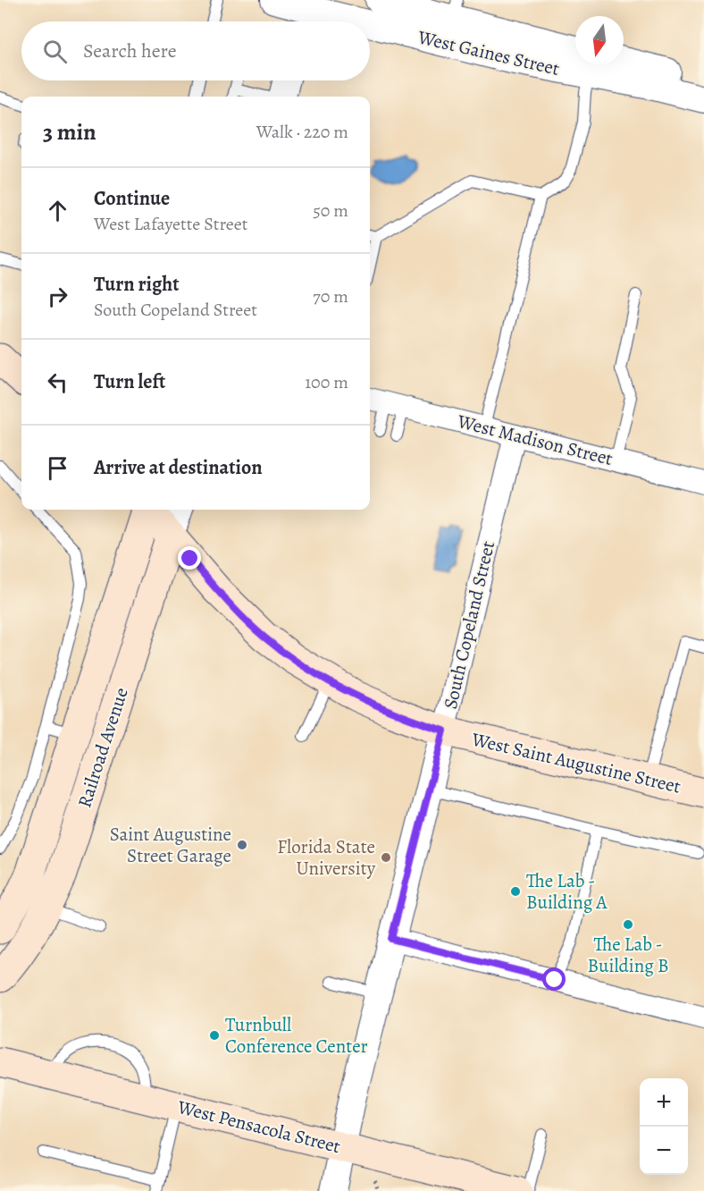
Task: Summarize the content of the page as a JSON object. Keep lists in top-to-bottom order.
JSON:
{
  "streets": {
    "main road": ["Railroad Avenue", "West Saint Augustine Street", "West Pensacola Street"],
    "street": ["West Gaines Street", "West Madison Street", "South Copeland Street"]
  },
  "crossings": [
    ["West Madison Street", "South Copeland Street"],
    ["South Copeland Street", "West Saint Augustine Street"],
    ["South Copeland Street", "West Pensacola Street"],
    ["Railroad Avenue", "West Saint Augustine Street"]
  ],
  "places": [
    "Saint Augustine Street Garage",
    "Florida State University",
    "The Lab - Building A",
    "The Lab - Building B",
    "Turnbull Conference Center"
  ],
  "north": "bottom",
  "page": {
    "search": "Search here",
    "heading": ["3 min", "Walk · 220 m"],
    "list": [
      ["Continue", "West Lafayette Street", "50 m"],
      ["Turn right", "South Copeland Street", "70 m"],
      ["Turn left", "100 m"],
      "Arrive at destination"
    ],
    "map_buttons": ["+", "−"]
  }
}
